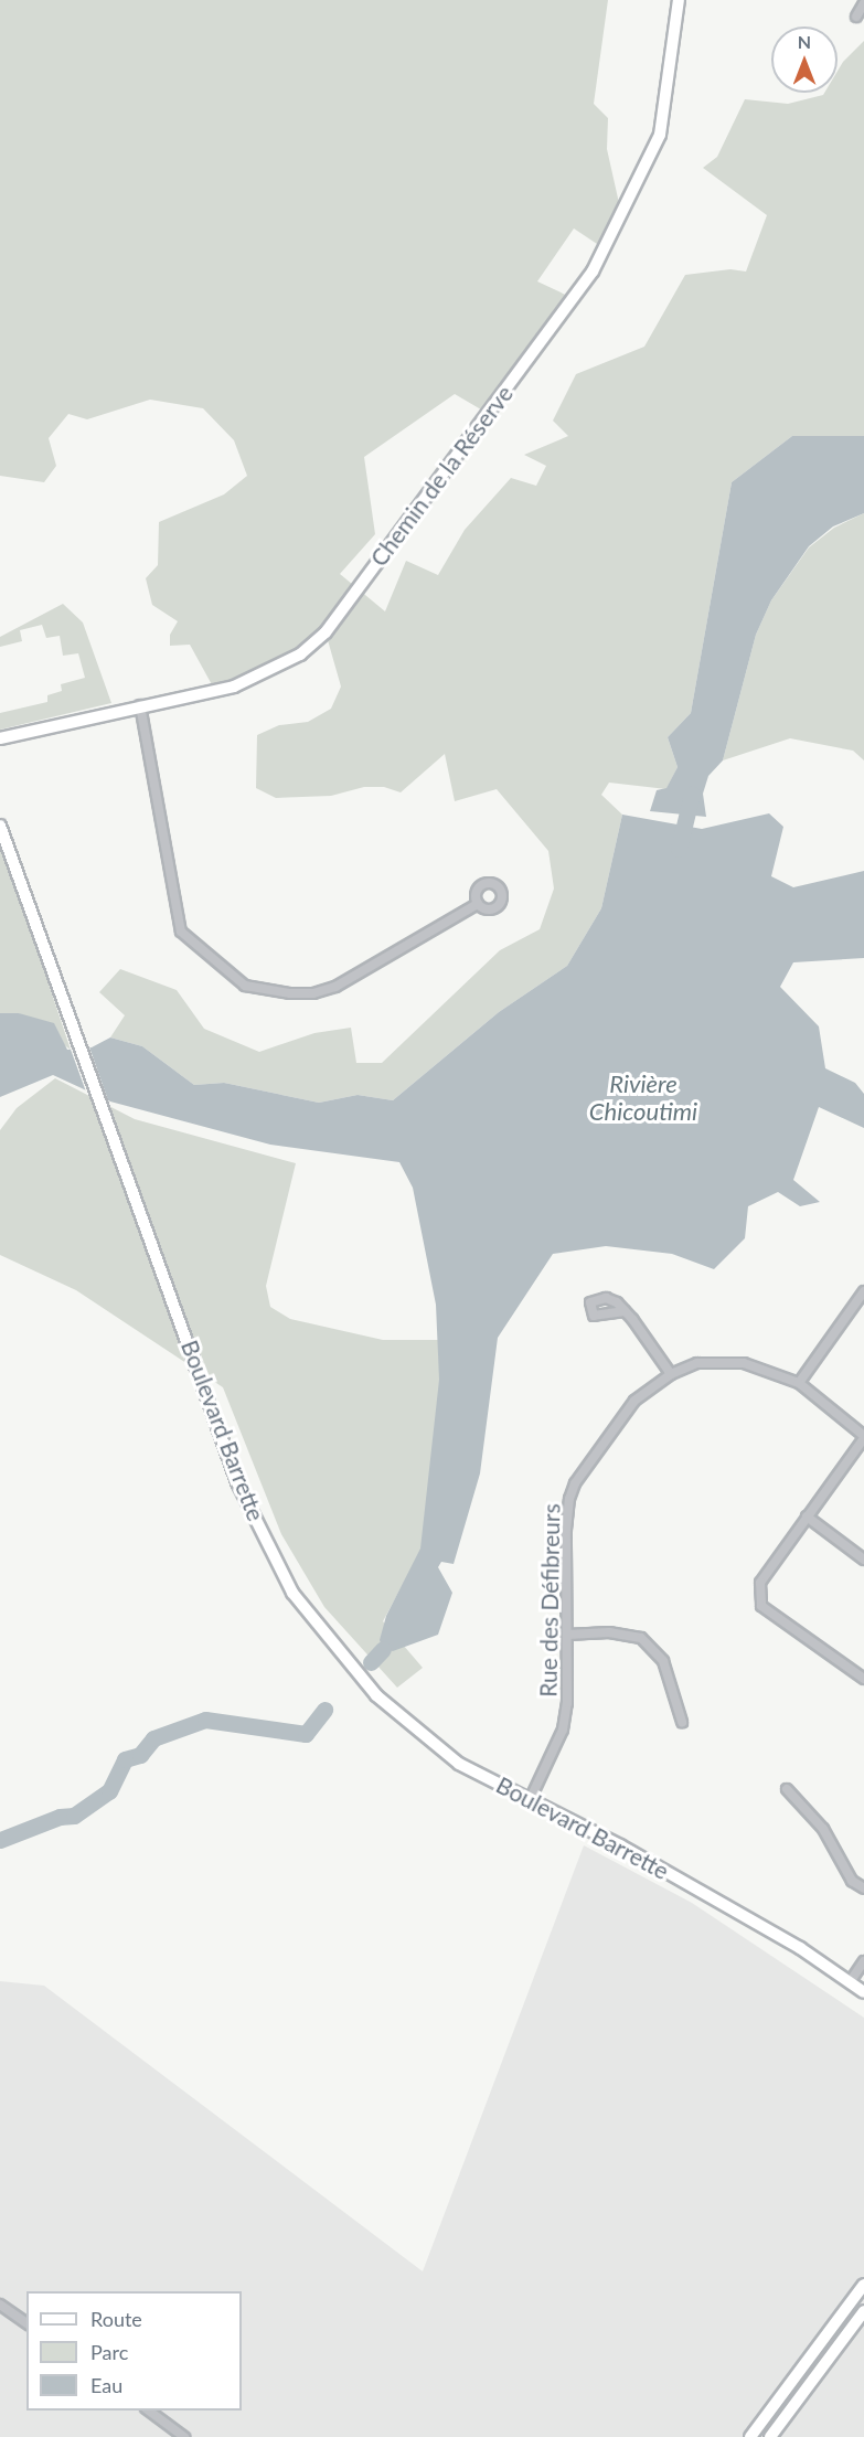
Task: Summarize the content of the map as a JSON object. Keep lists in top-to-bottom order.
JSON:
{
  "streets": {
    "street": ["Chemin de la Réserve", "Boulevard Barrette", "Rue des Défibreurs"]
  },
  "crossings": [
    ["Boulevard Barrette", "Rue des Défibreurs"]
  ],
  "water": ["Rivière Chicoutimi"],
  "legend": ["Route", "Parc", "Eau"],
  "north": "top"
}
